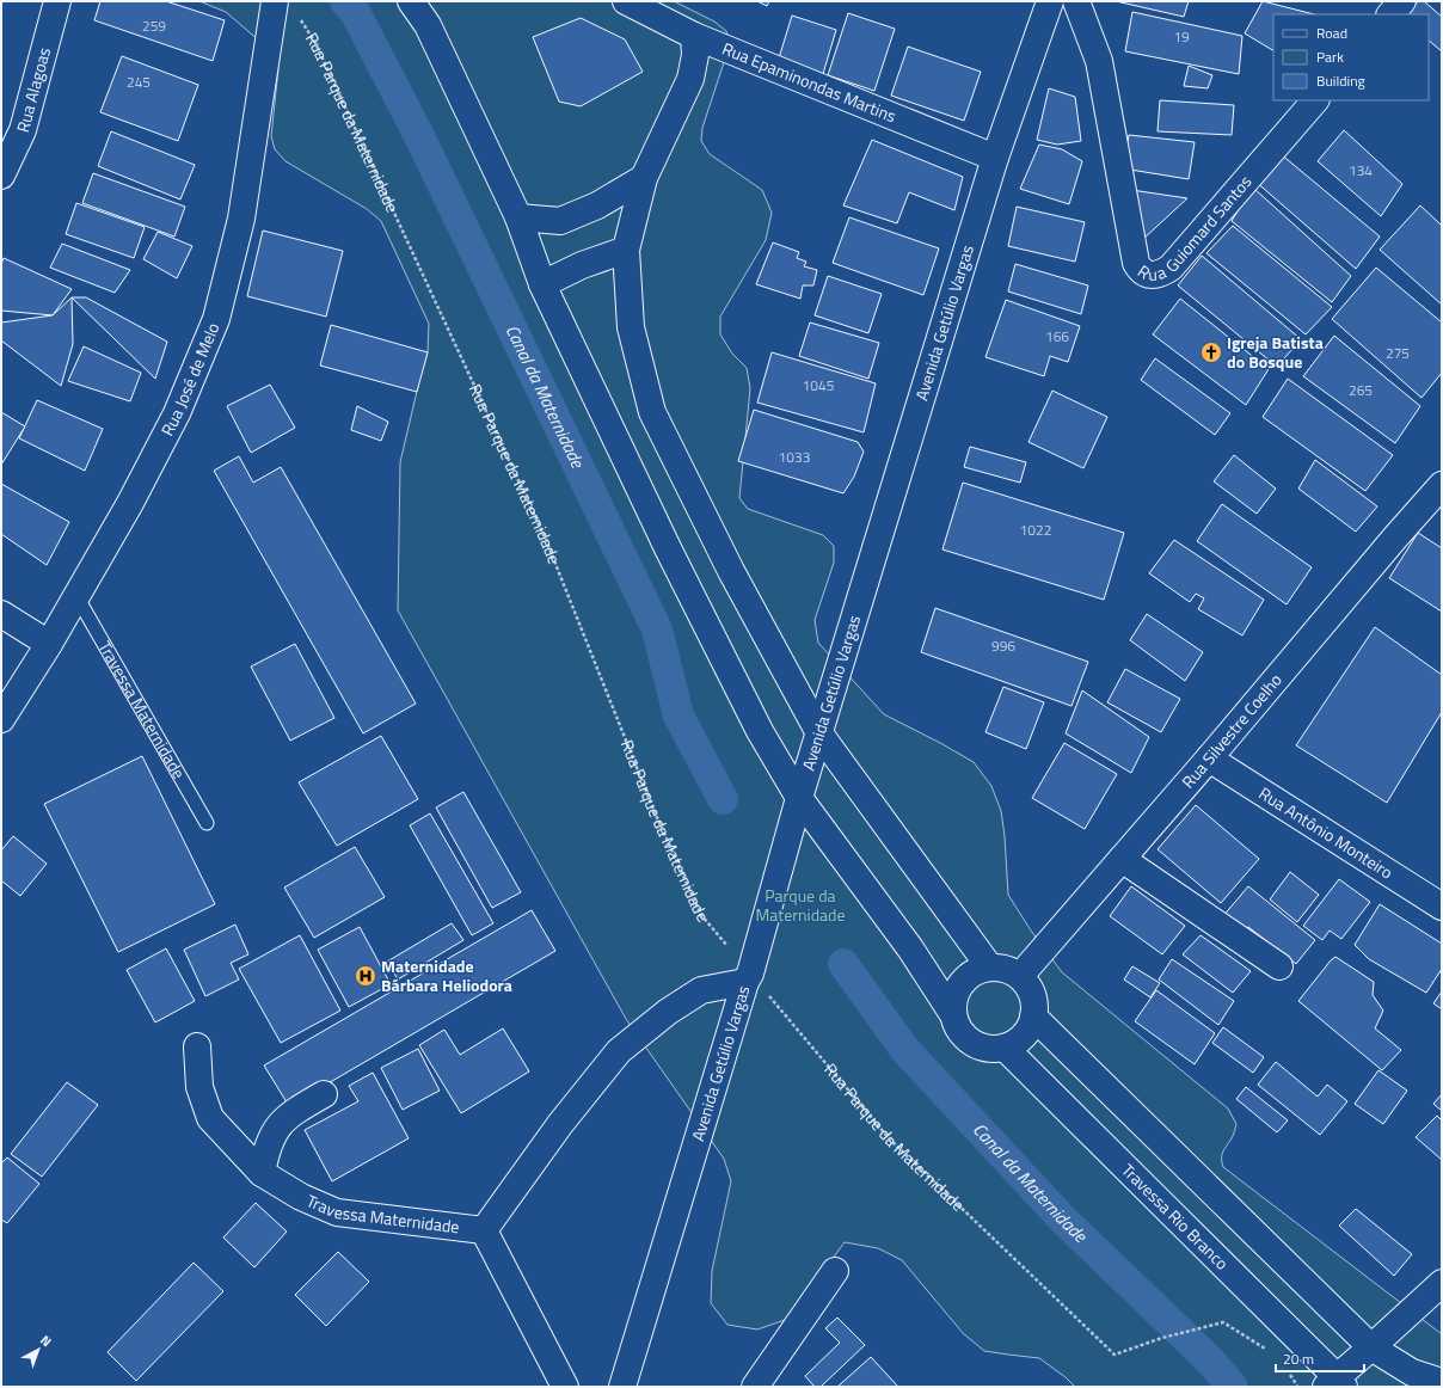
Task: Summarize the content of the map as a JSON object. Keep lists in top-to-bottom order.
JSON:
{
  "streets": {
    "street": [
      "Rua Epaminondas Martins",
      "Rua Alagoas",
      "Rua Guiomard Santos",
      "Avenida Getúlio Vargas",
      "Rua José de Melo",
      "Travessa Maternidade",
      "Rua Silvestre Coelho",
      "Rua Antônio Monteiro",
      "Travessa Rio Branco"
    ],
    "path": ["Rua Parque da Maternidade"]
  },
  "crossings": [
    ["Rua Epaminondas Martins", "Avenida Getúlio Vargas"],
    ["Rua Parque da Maternidade", "Avenida Getúlio Vargas"],
    ["Rua José de Melo", "Travessa Maternidade"],
    ["Rua Silvestre Coelho", "Rua Antônio Monteiro"],
    ["Rua Silvestre Coelho", "Travessa Rio Branco"]
  ],
  "water": ["Canal da Maternidade"],
  "parks": ["Parque da Maternidade"],
  "places": {
    "church": ["Igreja Batista do Bosque"],
    "hospital": ["Maternidade Bárbara Heliodora"]
  },
  "house_numbers": [
    "259",
    "19",
    "245",
    "134",
    "166",
    "275",
    "1045",
    "265",
    "1033",
    "1022",
    "996"
  ],
  "legend": ["Road", "Park", "Building"],
  "scale_bar": "20 m",
  "north": "top right"
}
